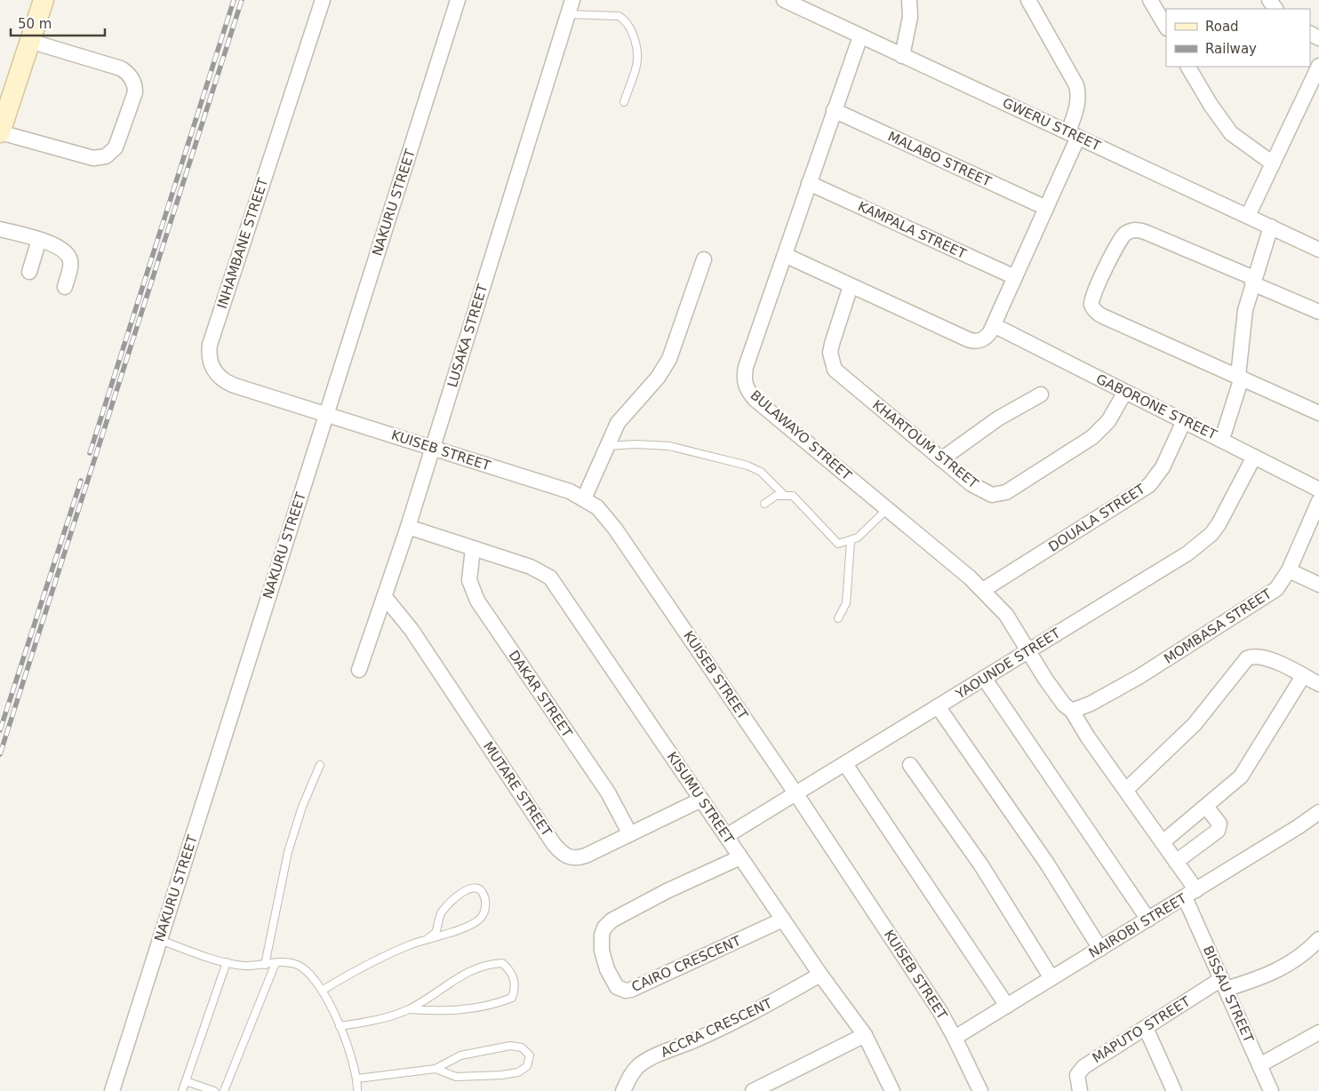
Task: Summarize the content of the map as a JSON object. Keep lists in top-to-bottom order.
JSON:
{
  "streets": {
    "street": [
      "GWERU STREET",
      "MALABO STREET",
      "NAKURU STREET",
      "KAMPALA STREET",
      "INHAMBANE STREET",
      "LUSAKA STREET",
      "GABORONE STREET",
      "BULAWAYO STREET",
      "KHARTOUM STREET",
      "KUISEB STREET",
      "DOUALA STREET",
      "MOMBASA STREET",
      "YAOUNDE STREET",
      "DAKAR STREET",
      "MUTARE STREET",
      "KISUMU STREET",
      "NAIROBI STREET",
      "CAIRO CRESCENT",
      "BISSAU STREET",
      "ACCRA CRESCENT",
      "MAPUTO STREET"
    ]
  },
  "crossings": [
    ["GWERU STREET", "BULAWAYO STREET"],
    ["MALABO STREET", "BULAWAYO STREET"],
    ["NAKURU STREET", "INHAMBANE STREET"],
    ["NAKURU STREET", "KUISEB STREET"],
    ["KAMPALA STREET", "BULAWAYO STREET"],
    ["INHAMBANE STREET", "KUISEB STREET"],
    ["LUSAKA STREET", "KUISEB STREET"],
    ["LUSAKA STREET", "MUTARE STREET"],
    ["LUSAKA STREET", "KISUMU STREET"],
    ["GABORONE STREET", "KHARTOUM STREET"],
    ["GABORONE STREET", "DOUALA STREET"],
    ["GABORONE STREET", "YAOUNDE STREET"],
    ["BULAWAYO STREET", "DOUALA STREET"],
    ["BULAWAYO STREET", "MOMBASA STREET"],
    ["BULAWAYO STREET", "YAOUNDE STREET"],
    ["BULAWAYO STREET", "BISSAU STREET"],
    ["KUISEB STREET", "YAOUNDE STREET"],
    ["KUISEB STREET", "NAIROBI STREET"],
    ["YAOUNDE STREET", "KISUMU STREET"],
    ["DAKAR STREET", "MUTARE STREET"],
    ["DAKAR STREET", "KISUMU STREET"],
    ["MUTARE STREET", "KISUMU STREET"],
    ["KISUMU STREET", "CAIRO CRESCENT"],
    ["KISUMU STREET", "ACCRA CRESCENT"],
    ["NAIROBI STREET", "BISSAU STREET"],
    ["BISSAU STREET", "MAPUTO STREET"]
  ],
  "legend": ["Road", "Railway"],
  "scale_bar": "50 m"
}
